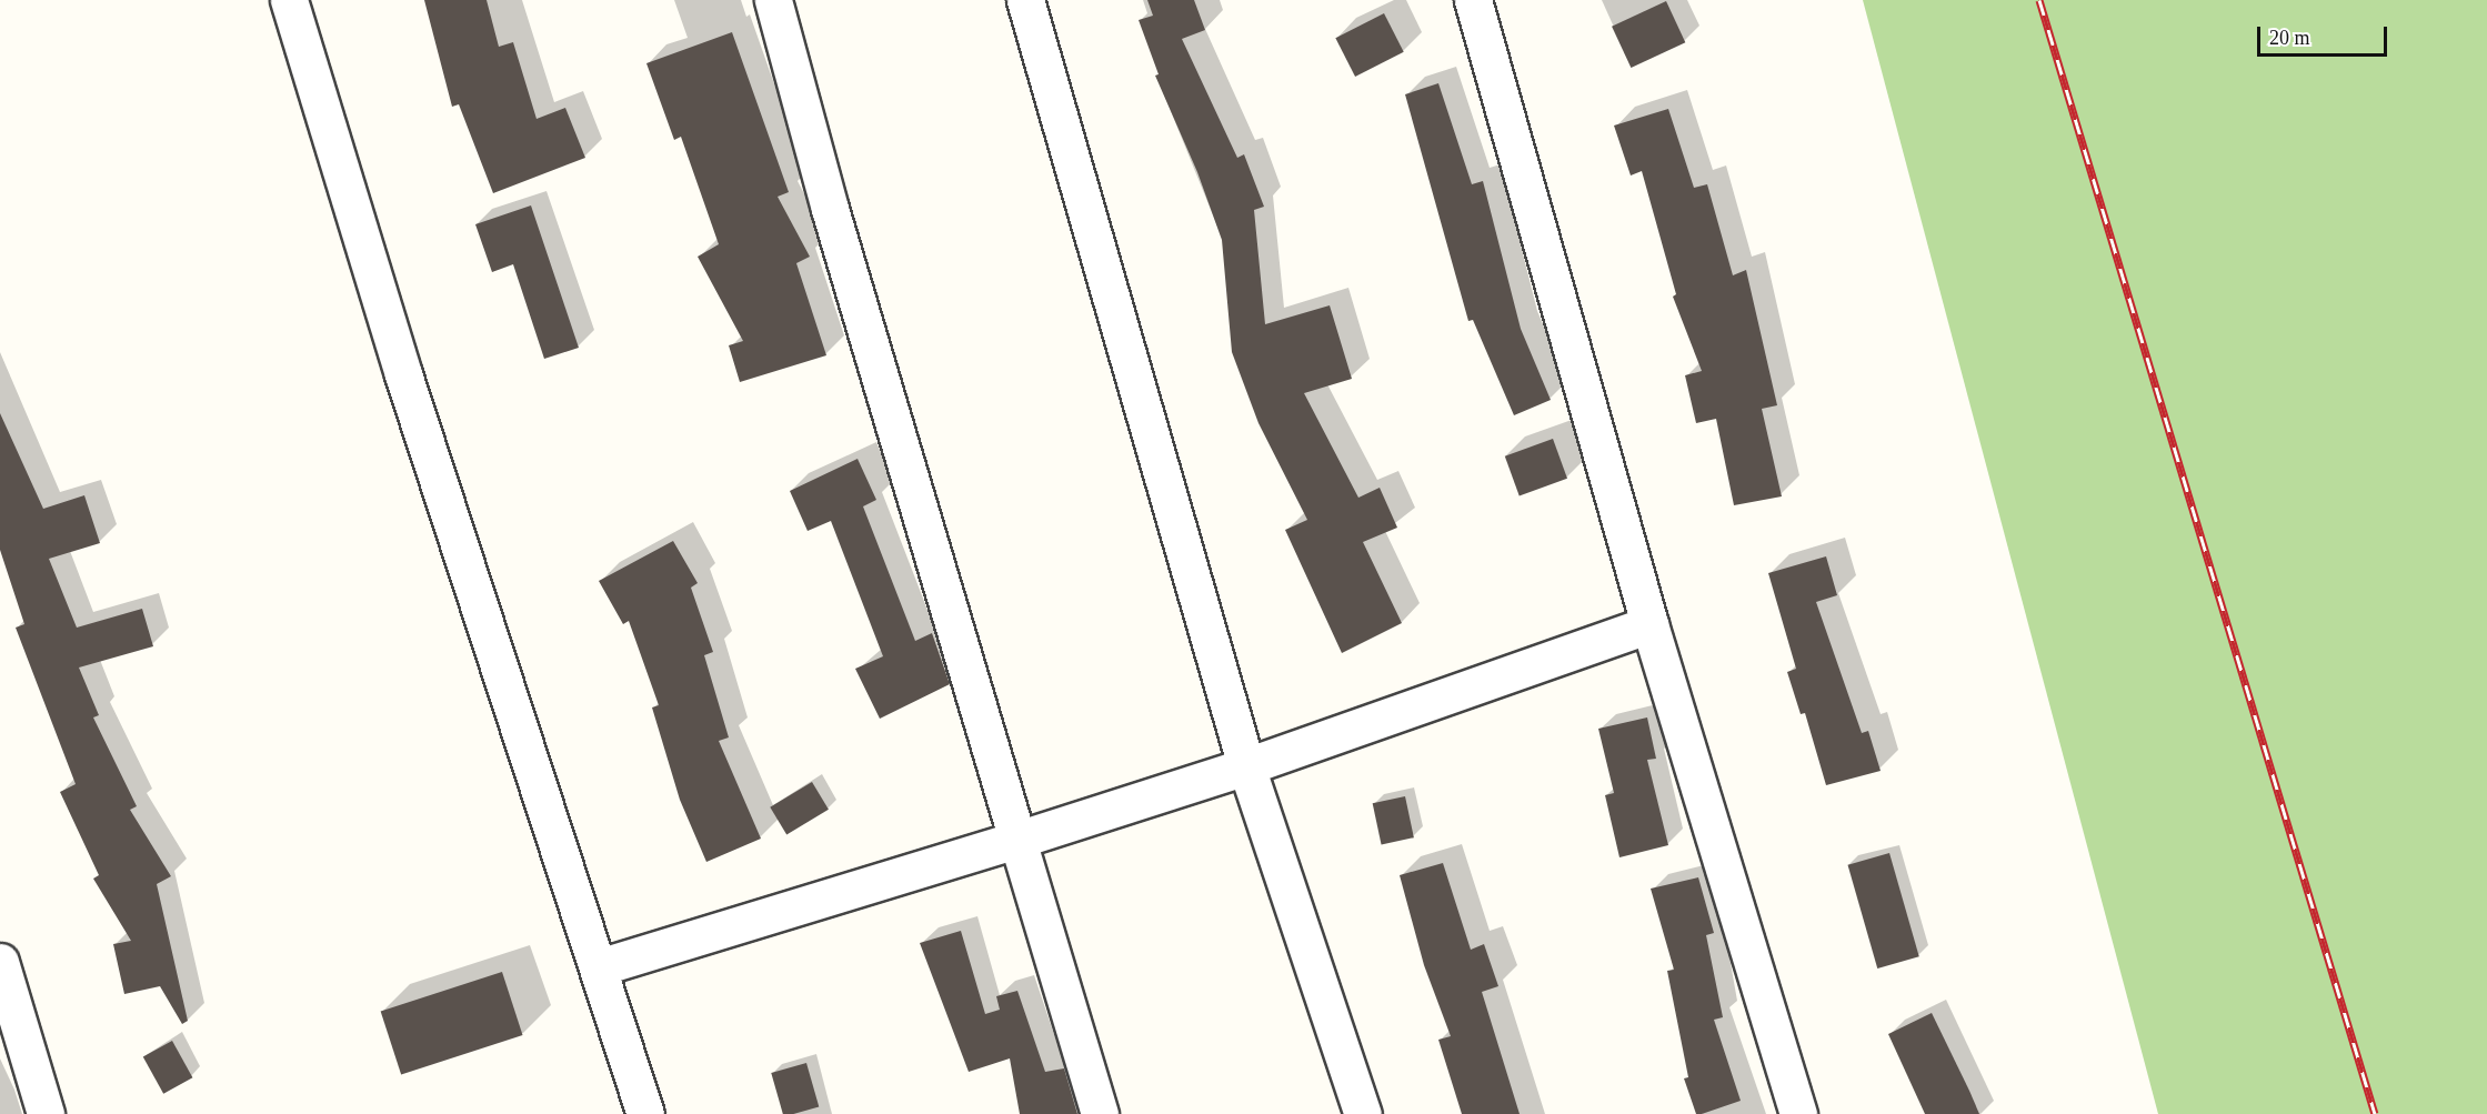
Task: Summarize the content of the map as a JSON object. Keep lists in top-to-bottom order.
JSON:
{
  "scale_bar": "20 m"
}
